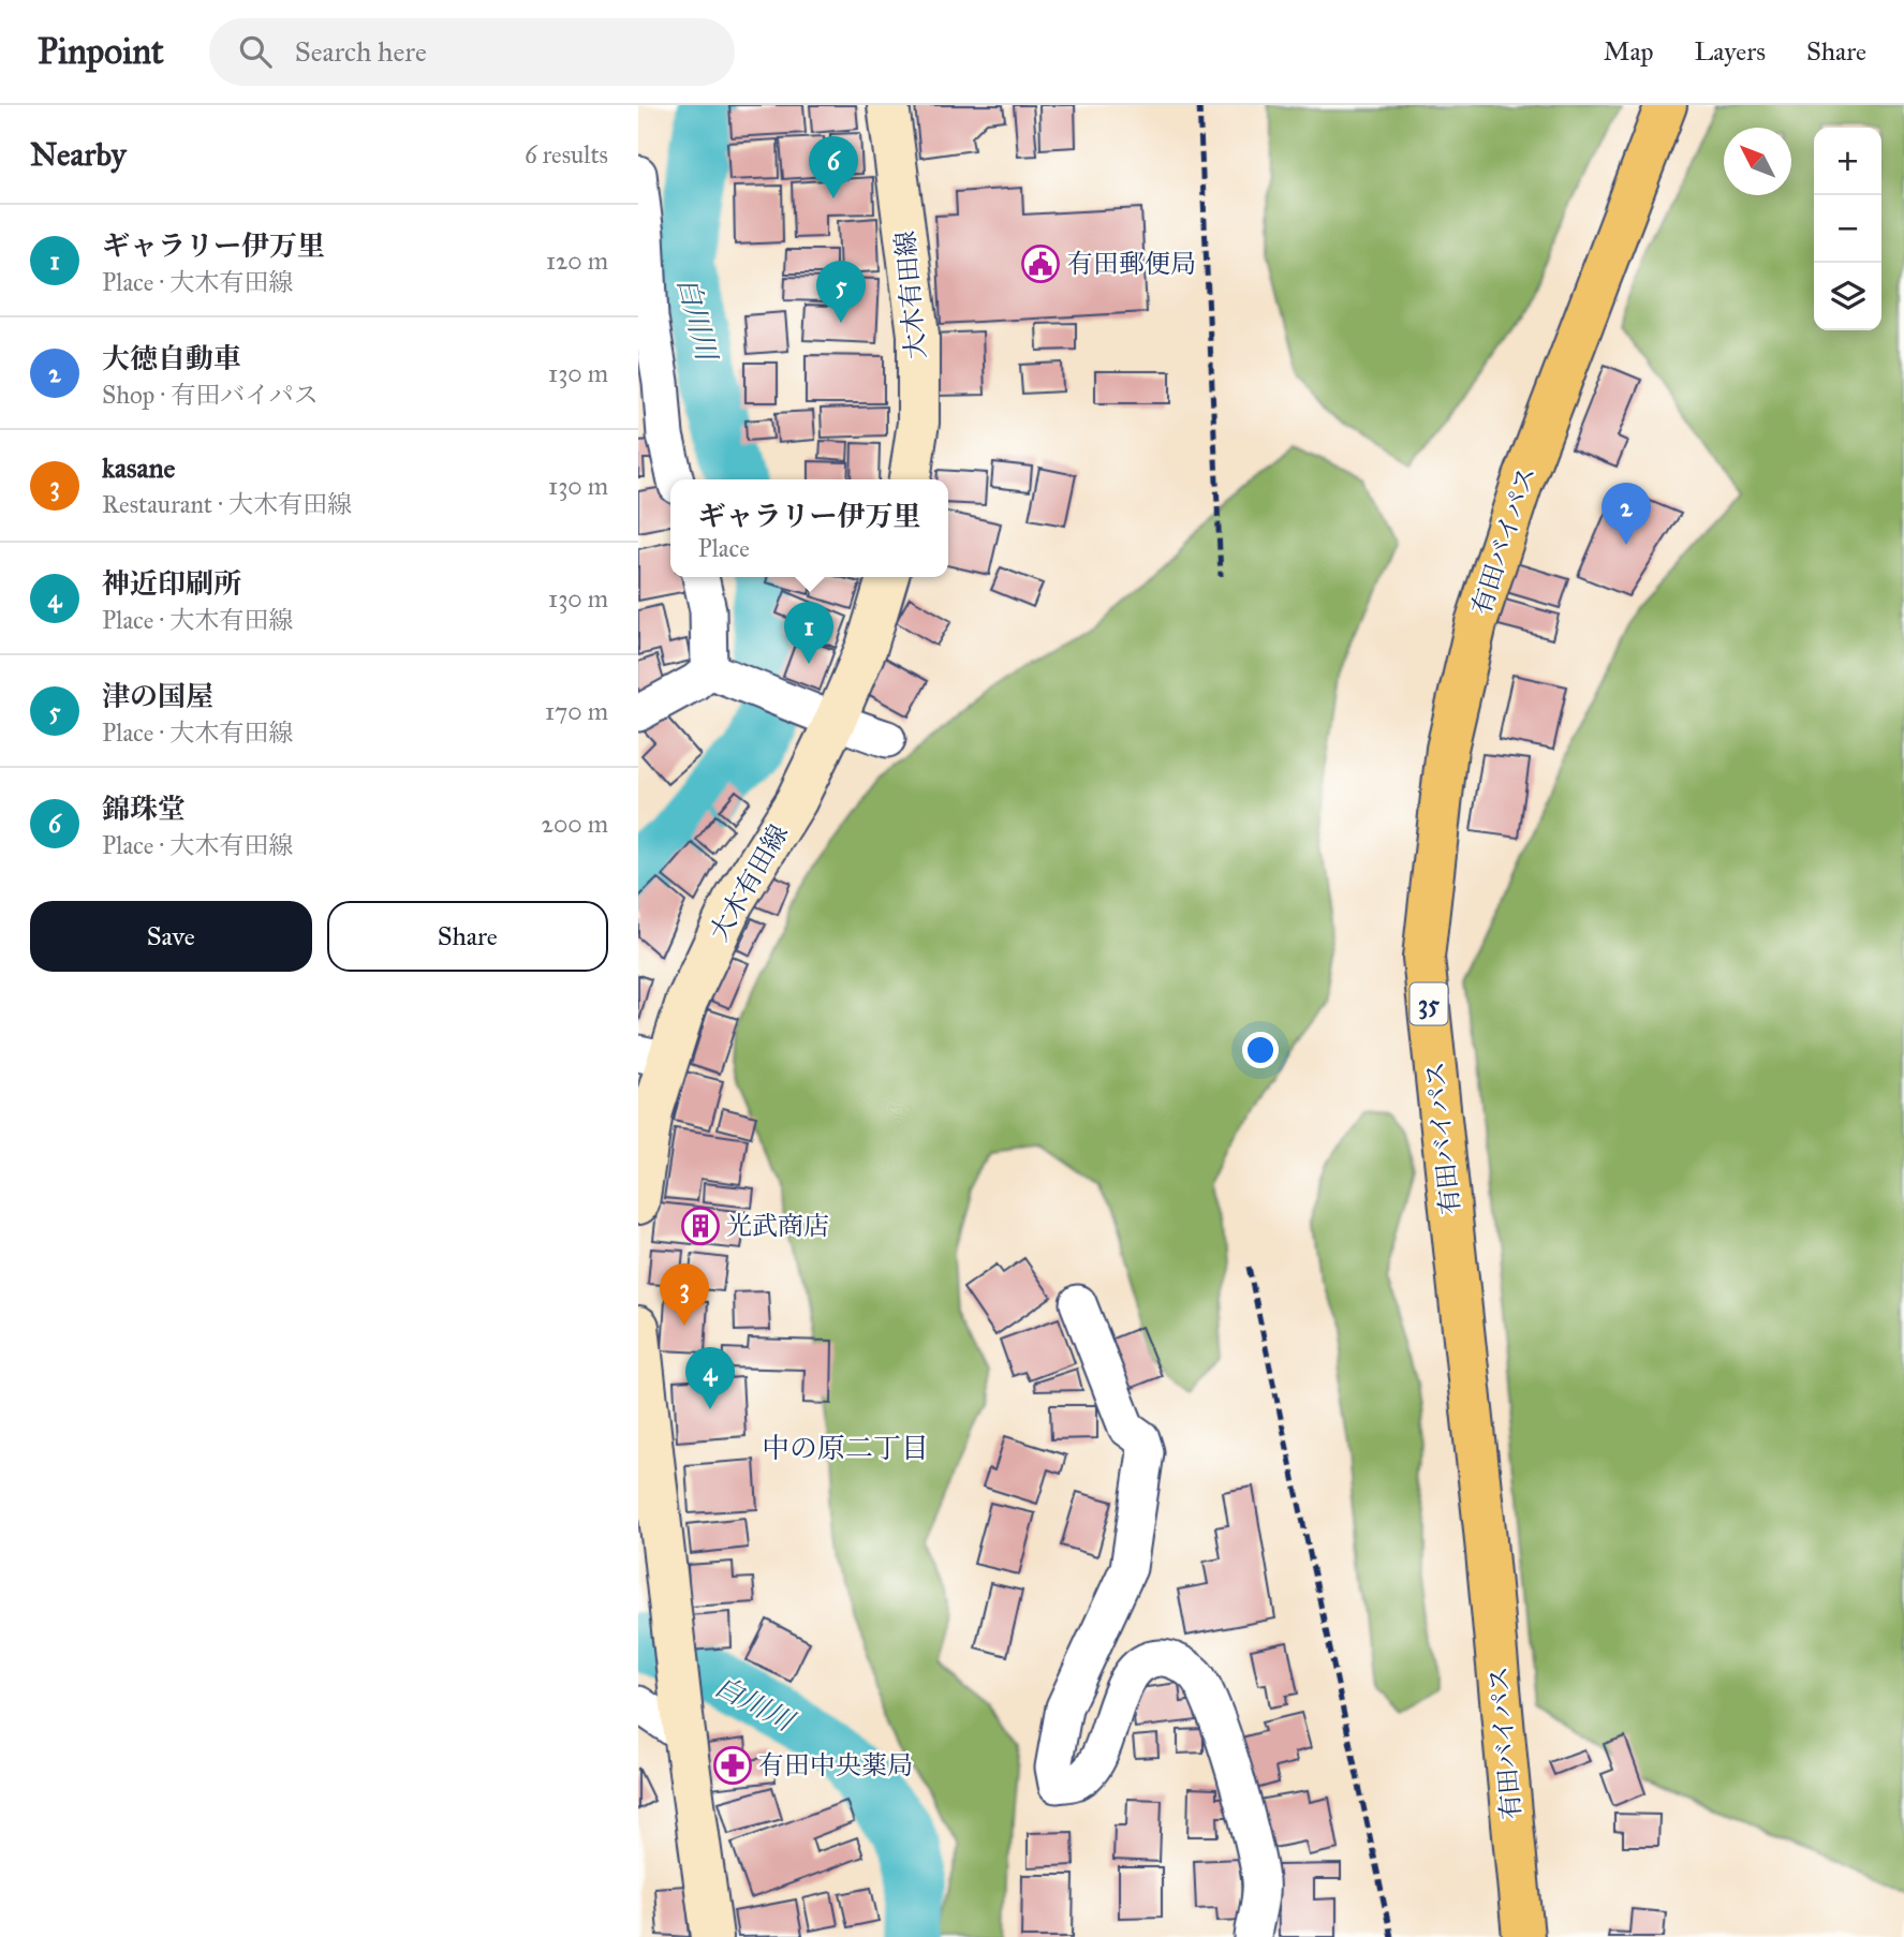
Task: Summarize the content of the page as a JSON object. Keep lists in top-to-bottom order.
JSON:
{
  "streets": {
    "highway": ["有田バイパス", "35"],
    "main road": ["大木有田線"]
  },
  "districts": ["中の原二丁目"],
  "water": ["白川川"],
  "places": {
    "public building": ["有田郵便局"],
    "building": ["光武商店"],
    "pharmacy": ["有田中央薬局"]
  },
  "north": "top left",
  "page": {
    "header": "Pinpoint",
    "search": "Search here",
    "nav": ["Map", "Layers", "Share"],
    "heading": ["Nearby", "6 results"],
    "map_buttons": ["+", "−"],
    "pins": [
      "6",
      "5",
      "2",
      "1",
      "3",
      "4"
    ],
    "list": [
      {
        "mark": "1",
        "name": "ギャラリー伊万里",
        "note": "Place · 大木有田線",
        "value": "120 m"
      },
      {
        "mark": "2",
        "name": "大徳自動車",
        "note": "Shop · 有田バイパス",
        "value": "130 m"
      },
      {
        "mark": "3",
        "name": "kasane",
        "note": "Restaurant · 大木有田線",
        "value": "130 m"
      },
      {
        "mark": "4",
        "name": "神近印刷所",
        "note": "Place · 大木有田線",
        "value": "130 m"
      },
      {
        "mark": "5",
        "name": "津の国屋",
        "note": "Place · 大木有田線",
        "value": "170 m"
      },
      {
        "mark": "6",
        "name": "錦珠堂",
        "note": "Place · 大木有田線",
        "value": "200 m"
      }
    ],
    "popup": ["ギャラリー伊万里", "Place"],
    "buttons": ["Save", "Share"]
  }
}
